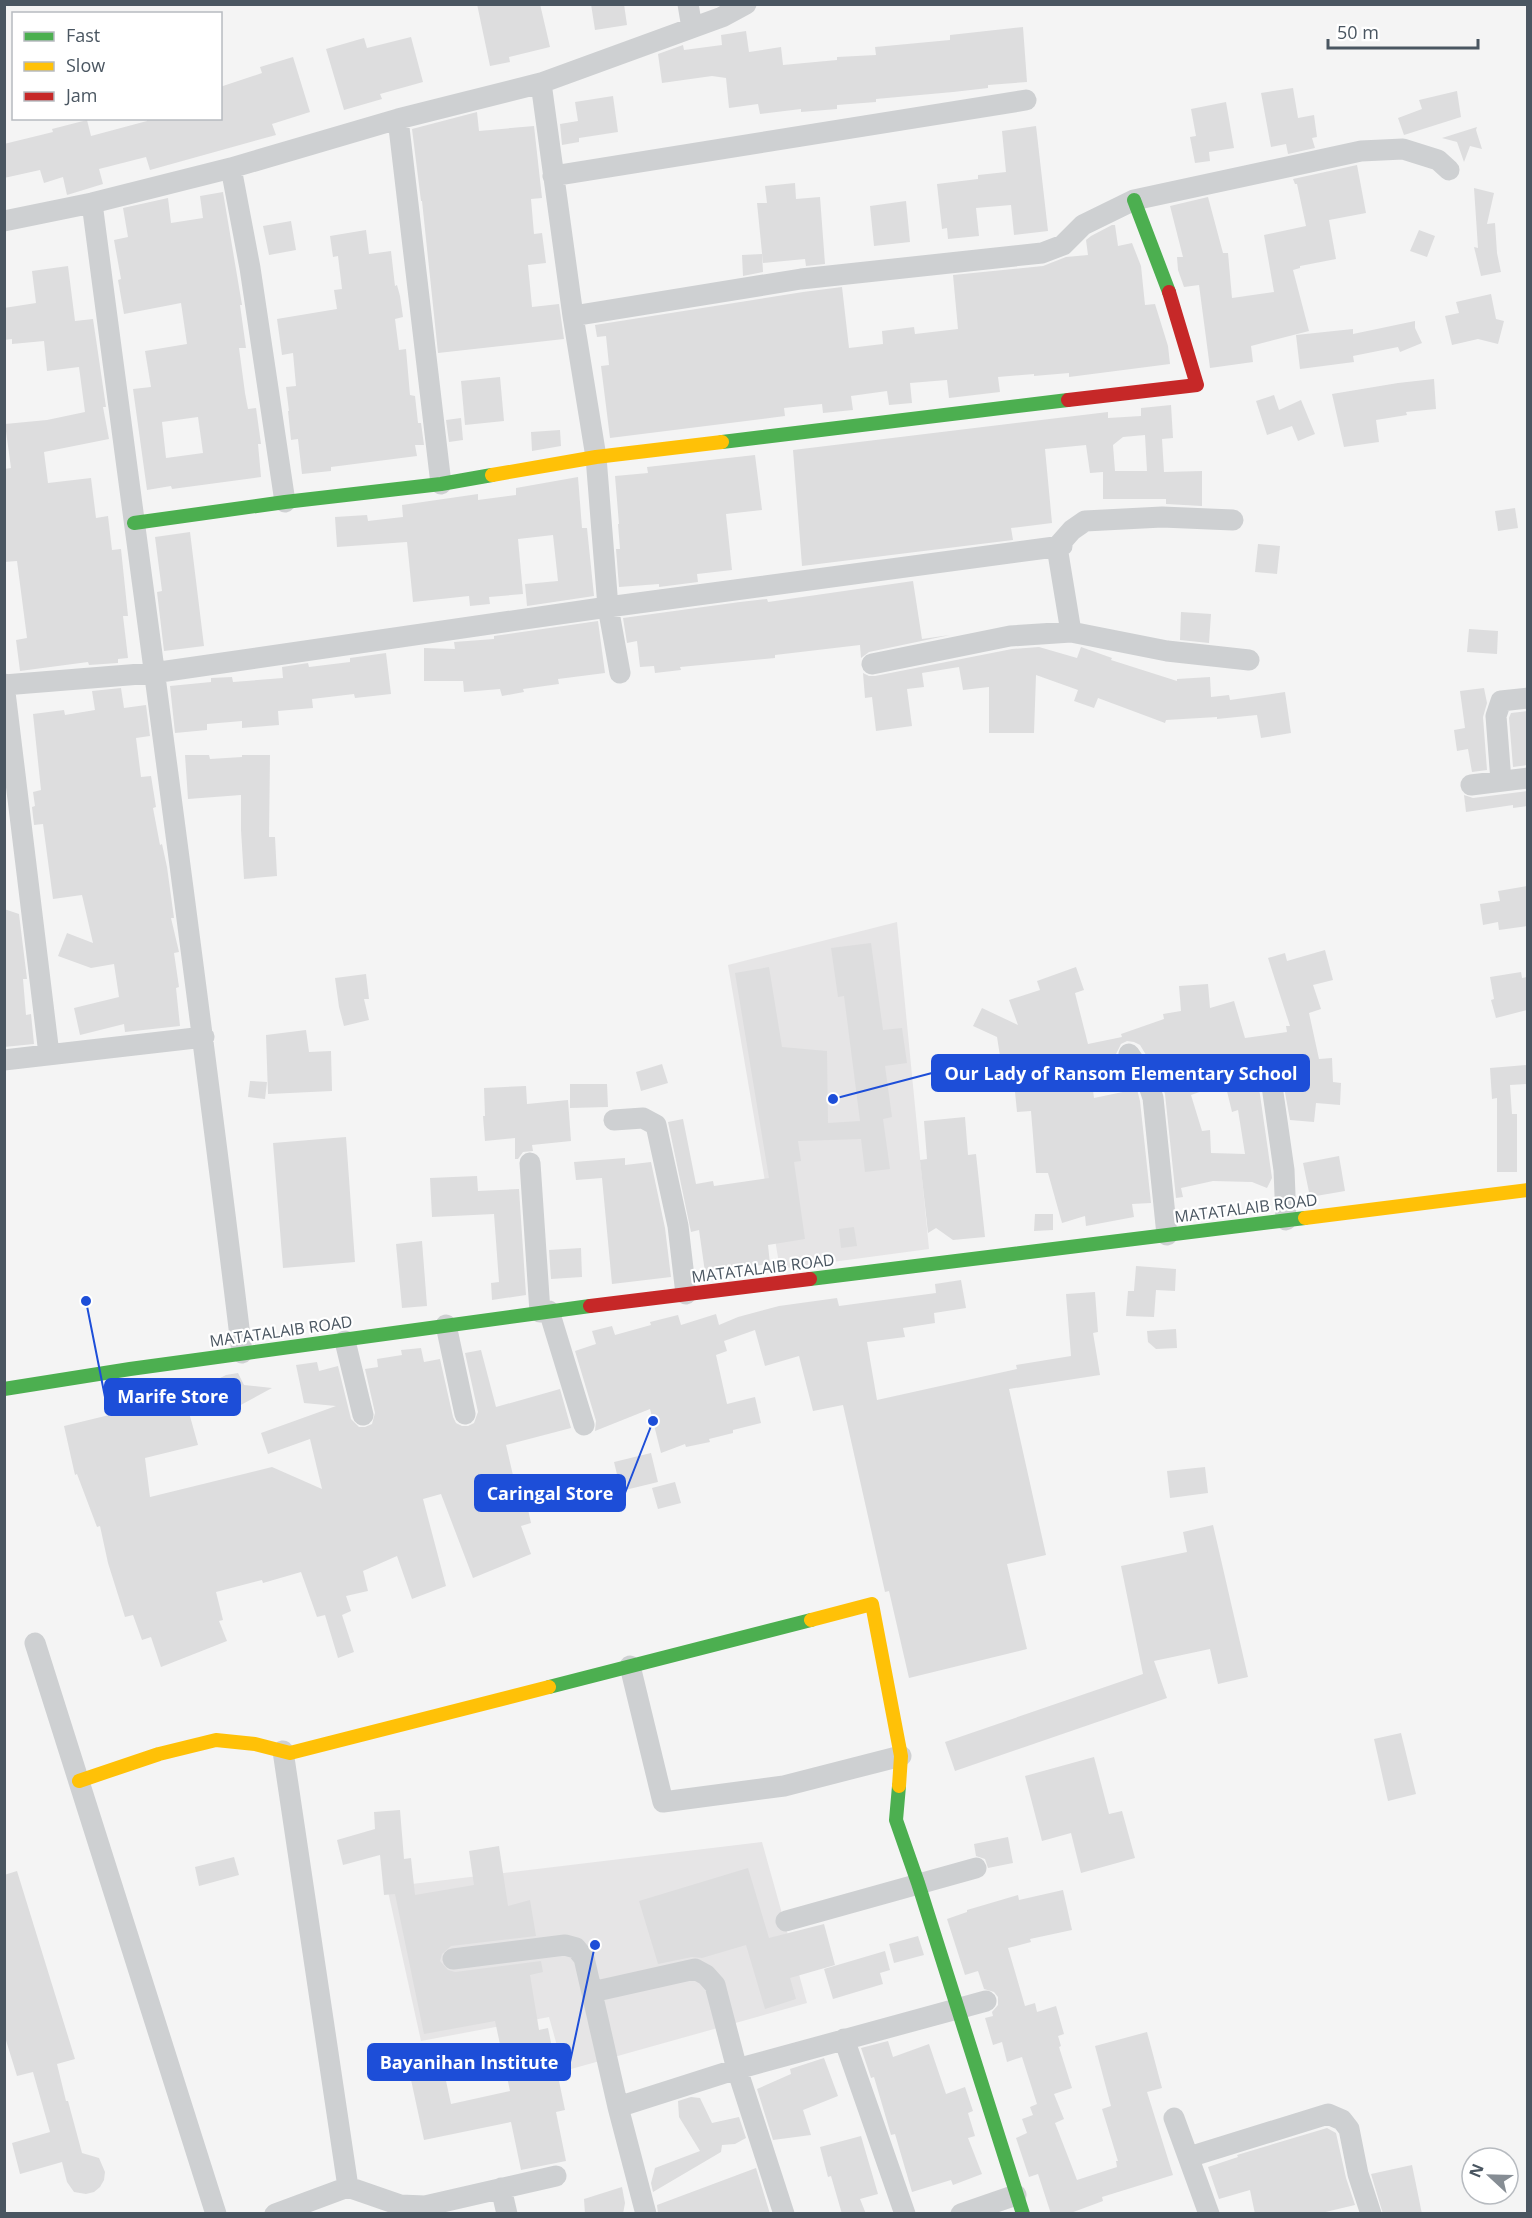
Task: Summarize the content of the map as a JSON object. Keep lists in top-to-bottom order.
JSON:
{
  "streets": {
    "street": ["MATATALAIB ROAD"]
  },
  "places": [
    "Our Lady of Ransom Elementary School",
    "Marife Store",
    "Caringal Store",
    "Bayanihan Institute"
  ],
  "legend": ["Fast", "Slow", "Jam"],
  "scale_bar": "50 m",
  "north": "left"
}
